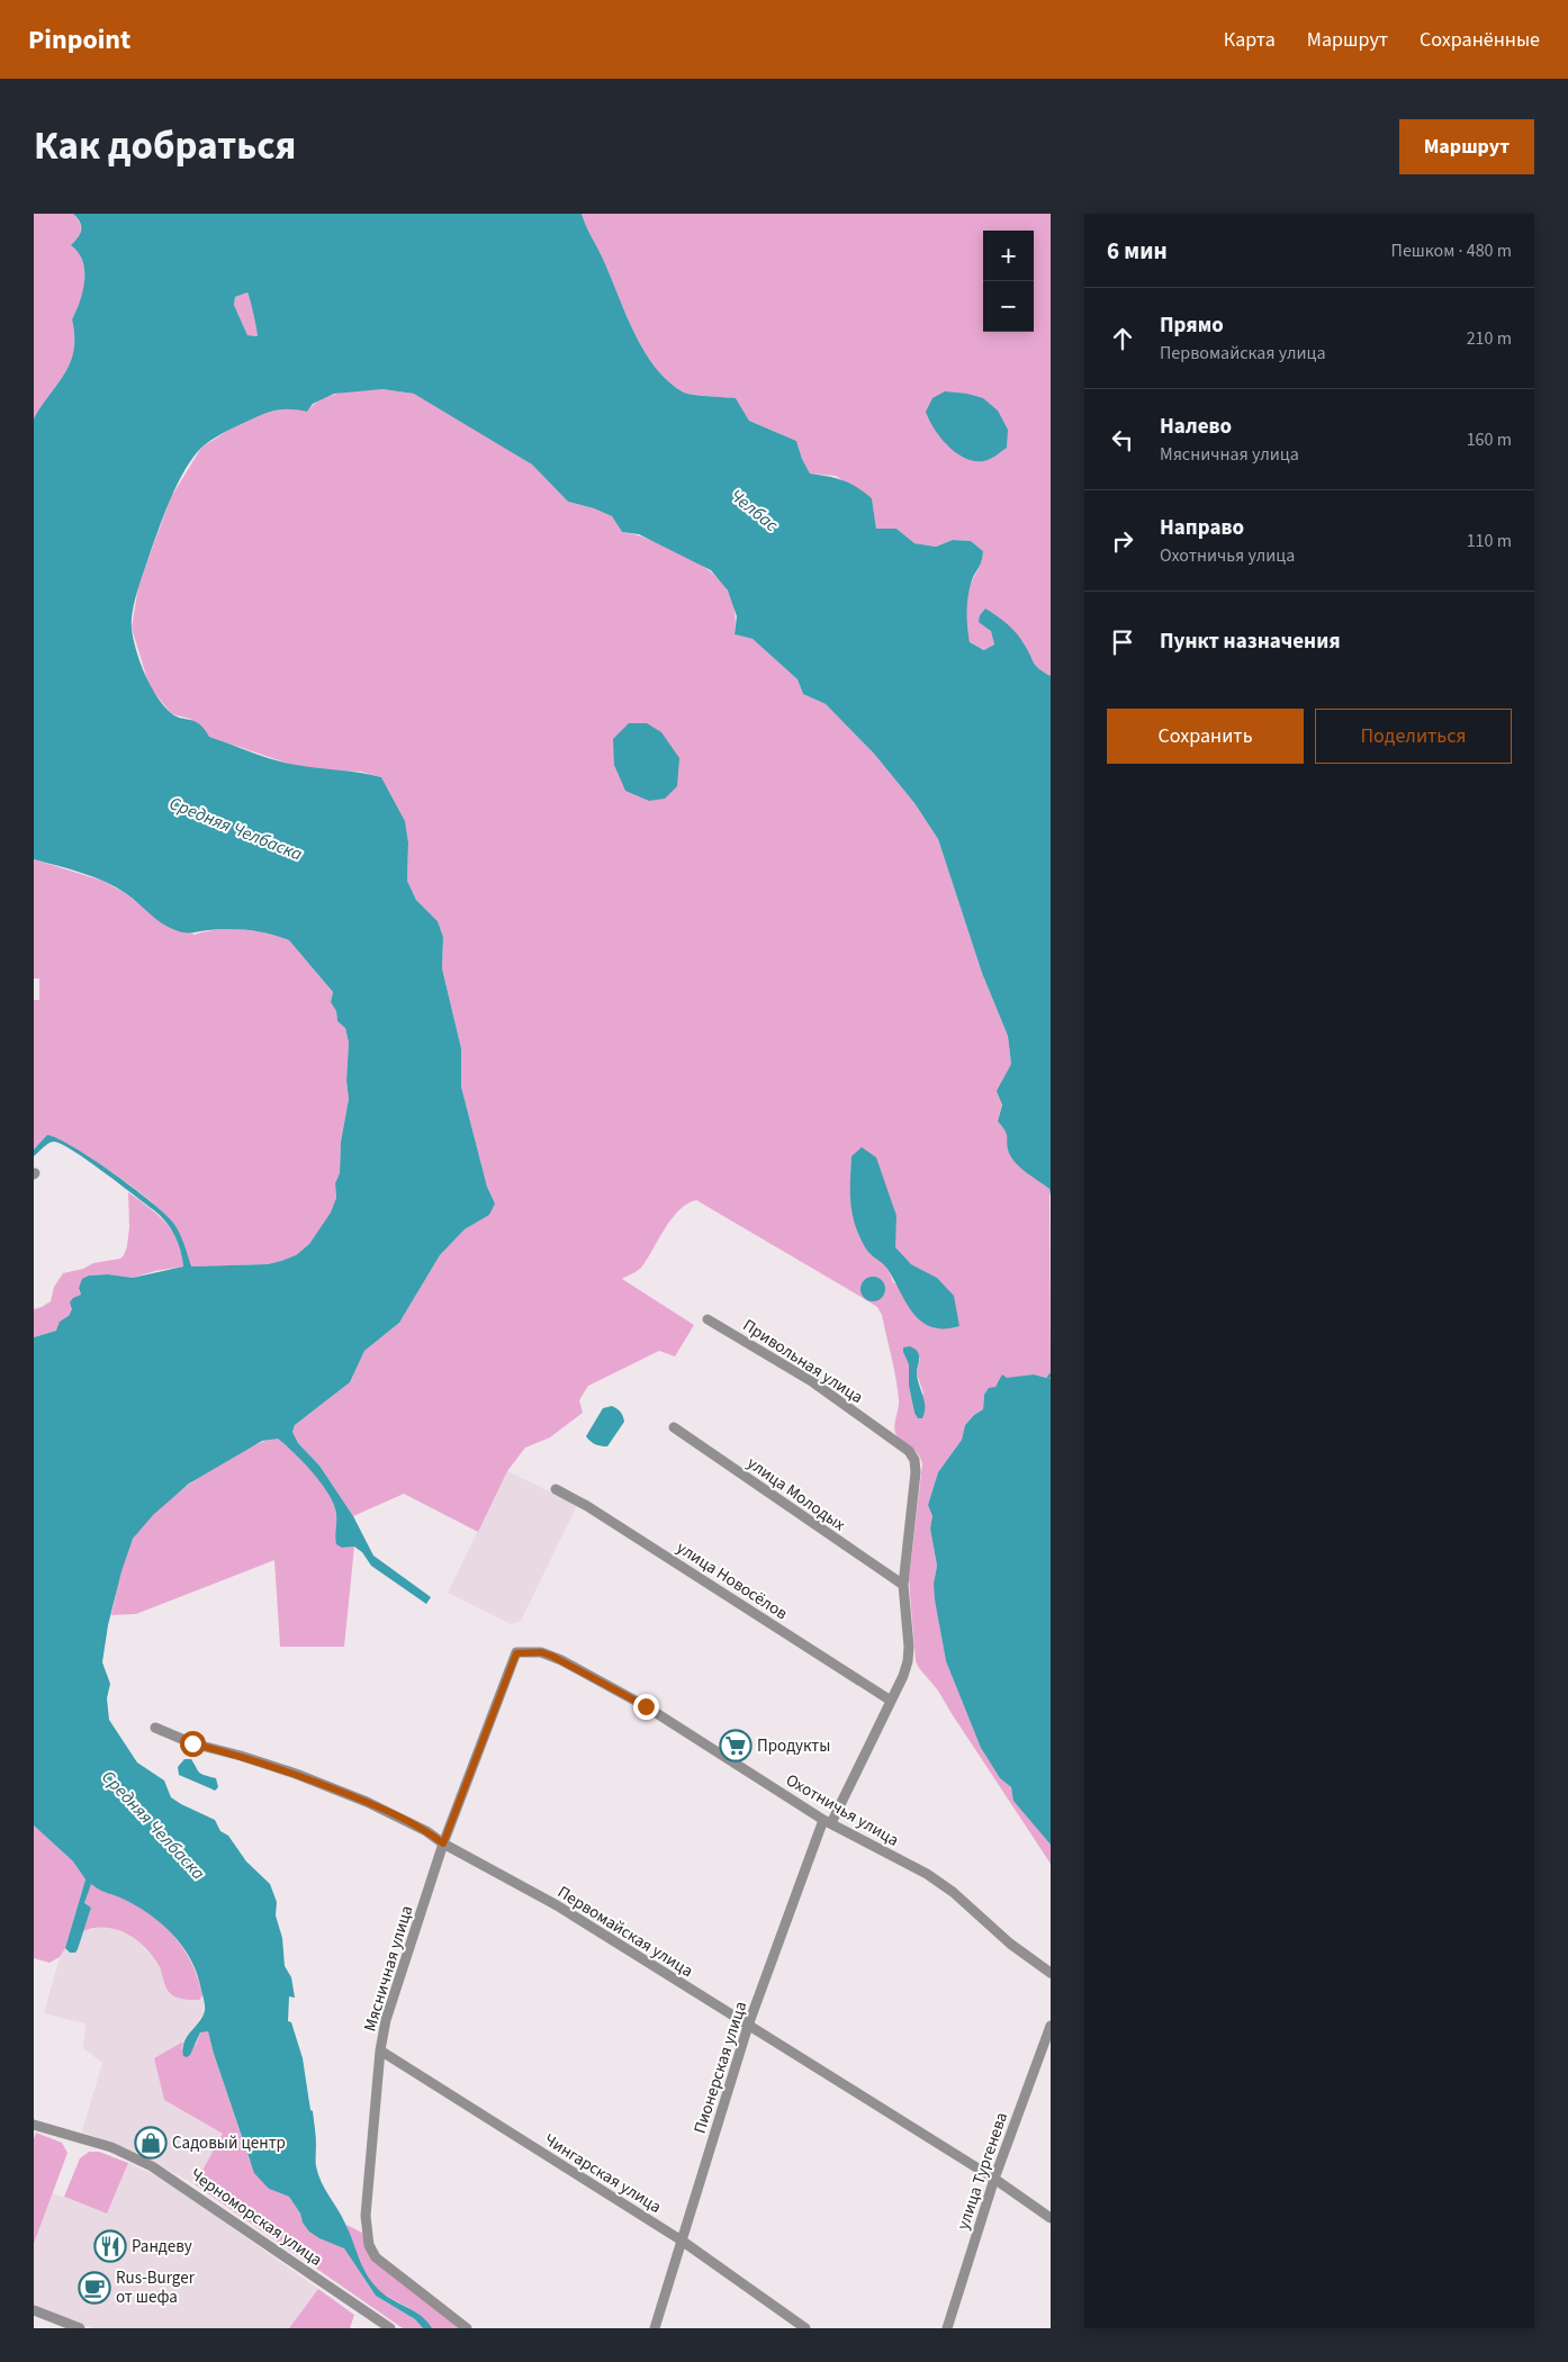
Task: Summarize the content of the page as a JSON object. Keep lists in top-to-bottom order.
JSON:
{
  "streets": {
    "street": [
      "Привольная улица",
      "улица Молодых",
      "улица Новосёлов",
      "Охотничья улица",
      "Первомайская улица",
      "Мясничная улица",
      "Пионерская улица",
      "улица Тургенева",
      "Чингарская улица",
      "Черноморская улица"
    ]
  },
  "crossings": [
    ["Привольная улица", "Пионерская улица"],
    ["улица Молодых", "Пионерская улица"],
    ["улица Новосёлов", "Пионерская улица"],
    ["Охотничья улица", "Мясничная улица"],
    ["Охотничья улица", "Пионерская улица"],
    ["Первомайская улица", "Мясничная улица"],
    ["Первомайская улица", "Пионерская улица"],
    ["Первомайская улица", "улица Тургенева"],
    ["Мясничная улица", "Чингарская улица"],
    ["Пионерская улица", "Чингарская улица"]
  ],
  "water": ["Челбас", "Средняя Челбаска"],
  "places": {
    "supermarket": ["Продукты"],
    "shop": ["Садовый центр"],
    "restaurant": ["Рандеву"],
    "cafe": ["Rus-Burger от шефа"]
  },
  "page": {
    "header": "Pinpoint",
    "nav": ["Карта", "Маршрут", "Сохранённые"],
    "title": "Как добраться",
    "buttons": [
      "Маршрут",
      ["Сохранить", "Поделиться"]
    ],
    "heading": ["6 мин", "Пешком · 480 m"],
    "map_buttons": ["+", "−"],
    "list": [
      ["Прямо", "Первомайская улица", "210 m"],
      ["Налево", "Мясничная улица", "160 m"],
      ["Направо", "Охотничья улица", "110 m"],
      "Пункт назначения"
    ]
  }
}
